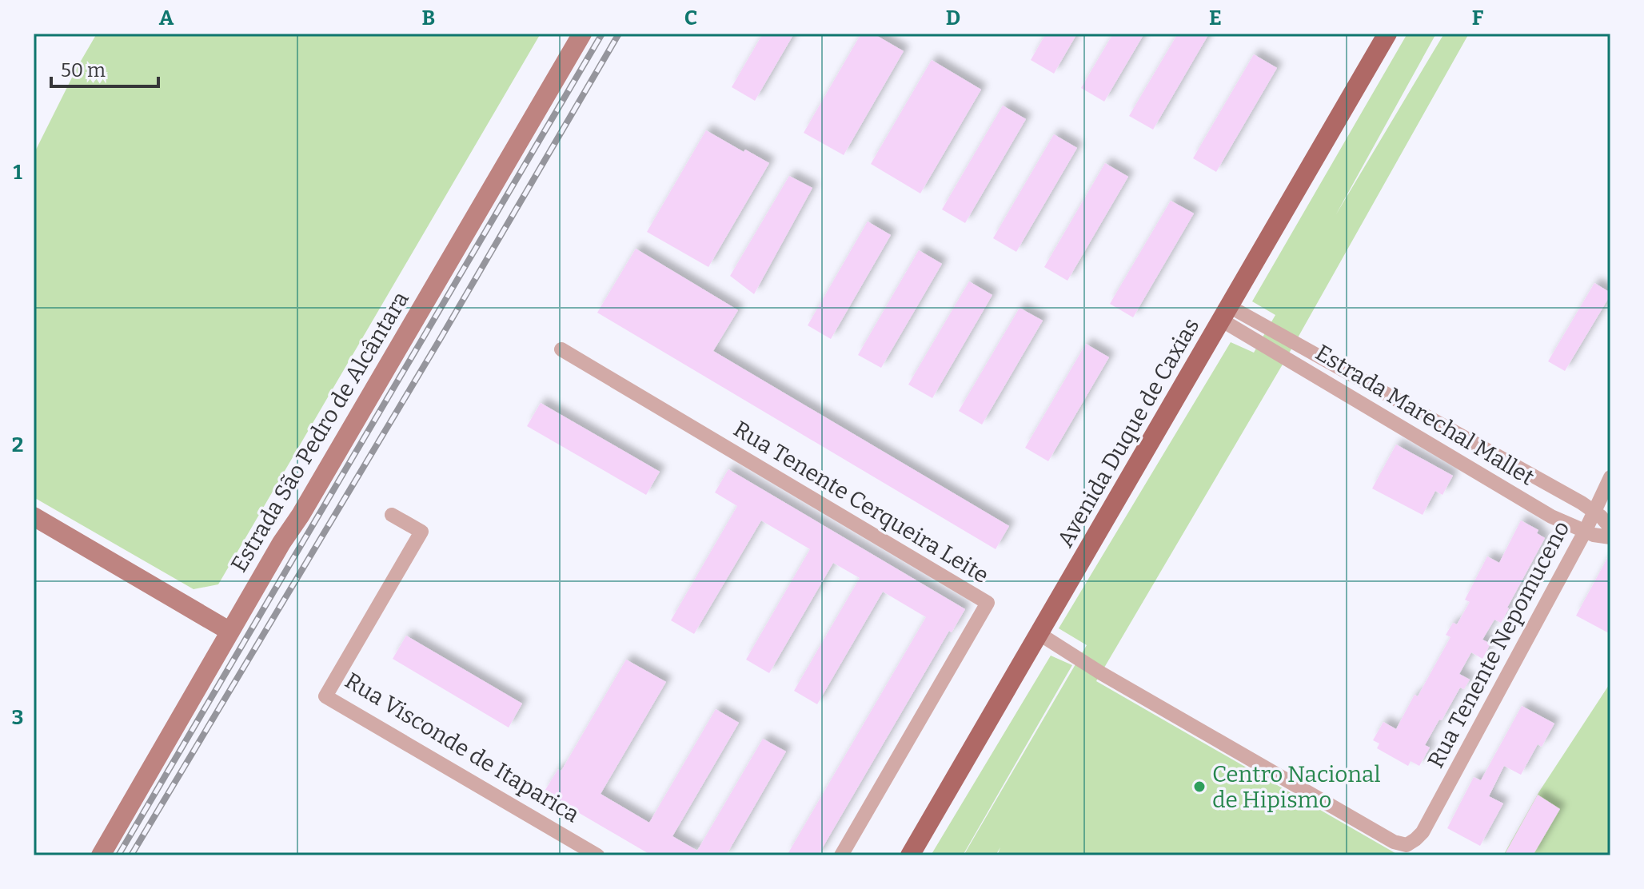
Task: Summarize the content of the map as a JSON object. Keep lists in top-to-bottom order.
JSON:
{
  "streets": {
    "main road": ["Avenida Duque de Caxias"],
    "street": [
      "Estrada Marechal Mallet",
      "Estrada São Pedro de Alcântara",
      "Rua Tenente Cerqueira Leite",
      "Rua Tenente Nepomuceno",
      "Rua Visconde de Itaparica"
    ]
  },
  "crossings": [
    ["Estrada Marechal Mallet", "Avenida Duque de Caxias"],
    ["Estrada Marechal Mallet", "Rua Tenente Nepomuceno"],
    ["Avenida Duque de Caxias", "Rua Tenente Nepomuceno"]
  ],
  "places": ["Centro Nacional de Hipismo"],
  "scale_bar": "50 m",
  "grid": {
    "columns": [
      "A",
      "B",
      "C",
      "D",
      "E",
      "F"
    ],
    "rows": ["1", "2", "3"]
  }
}
